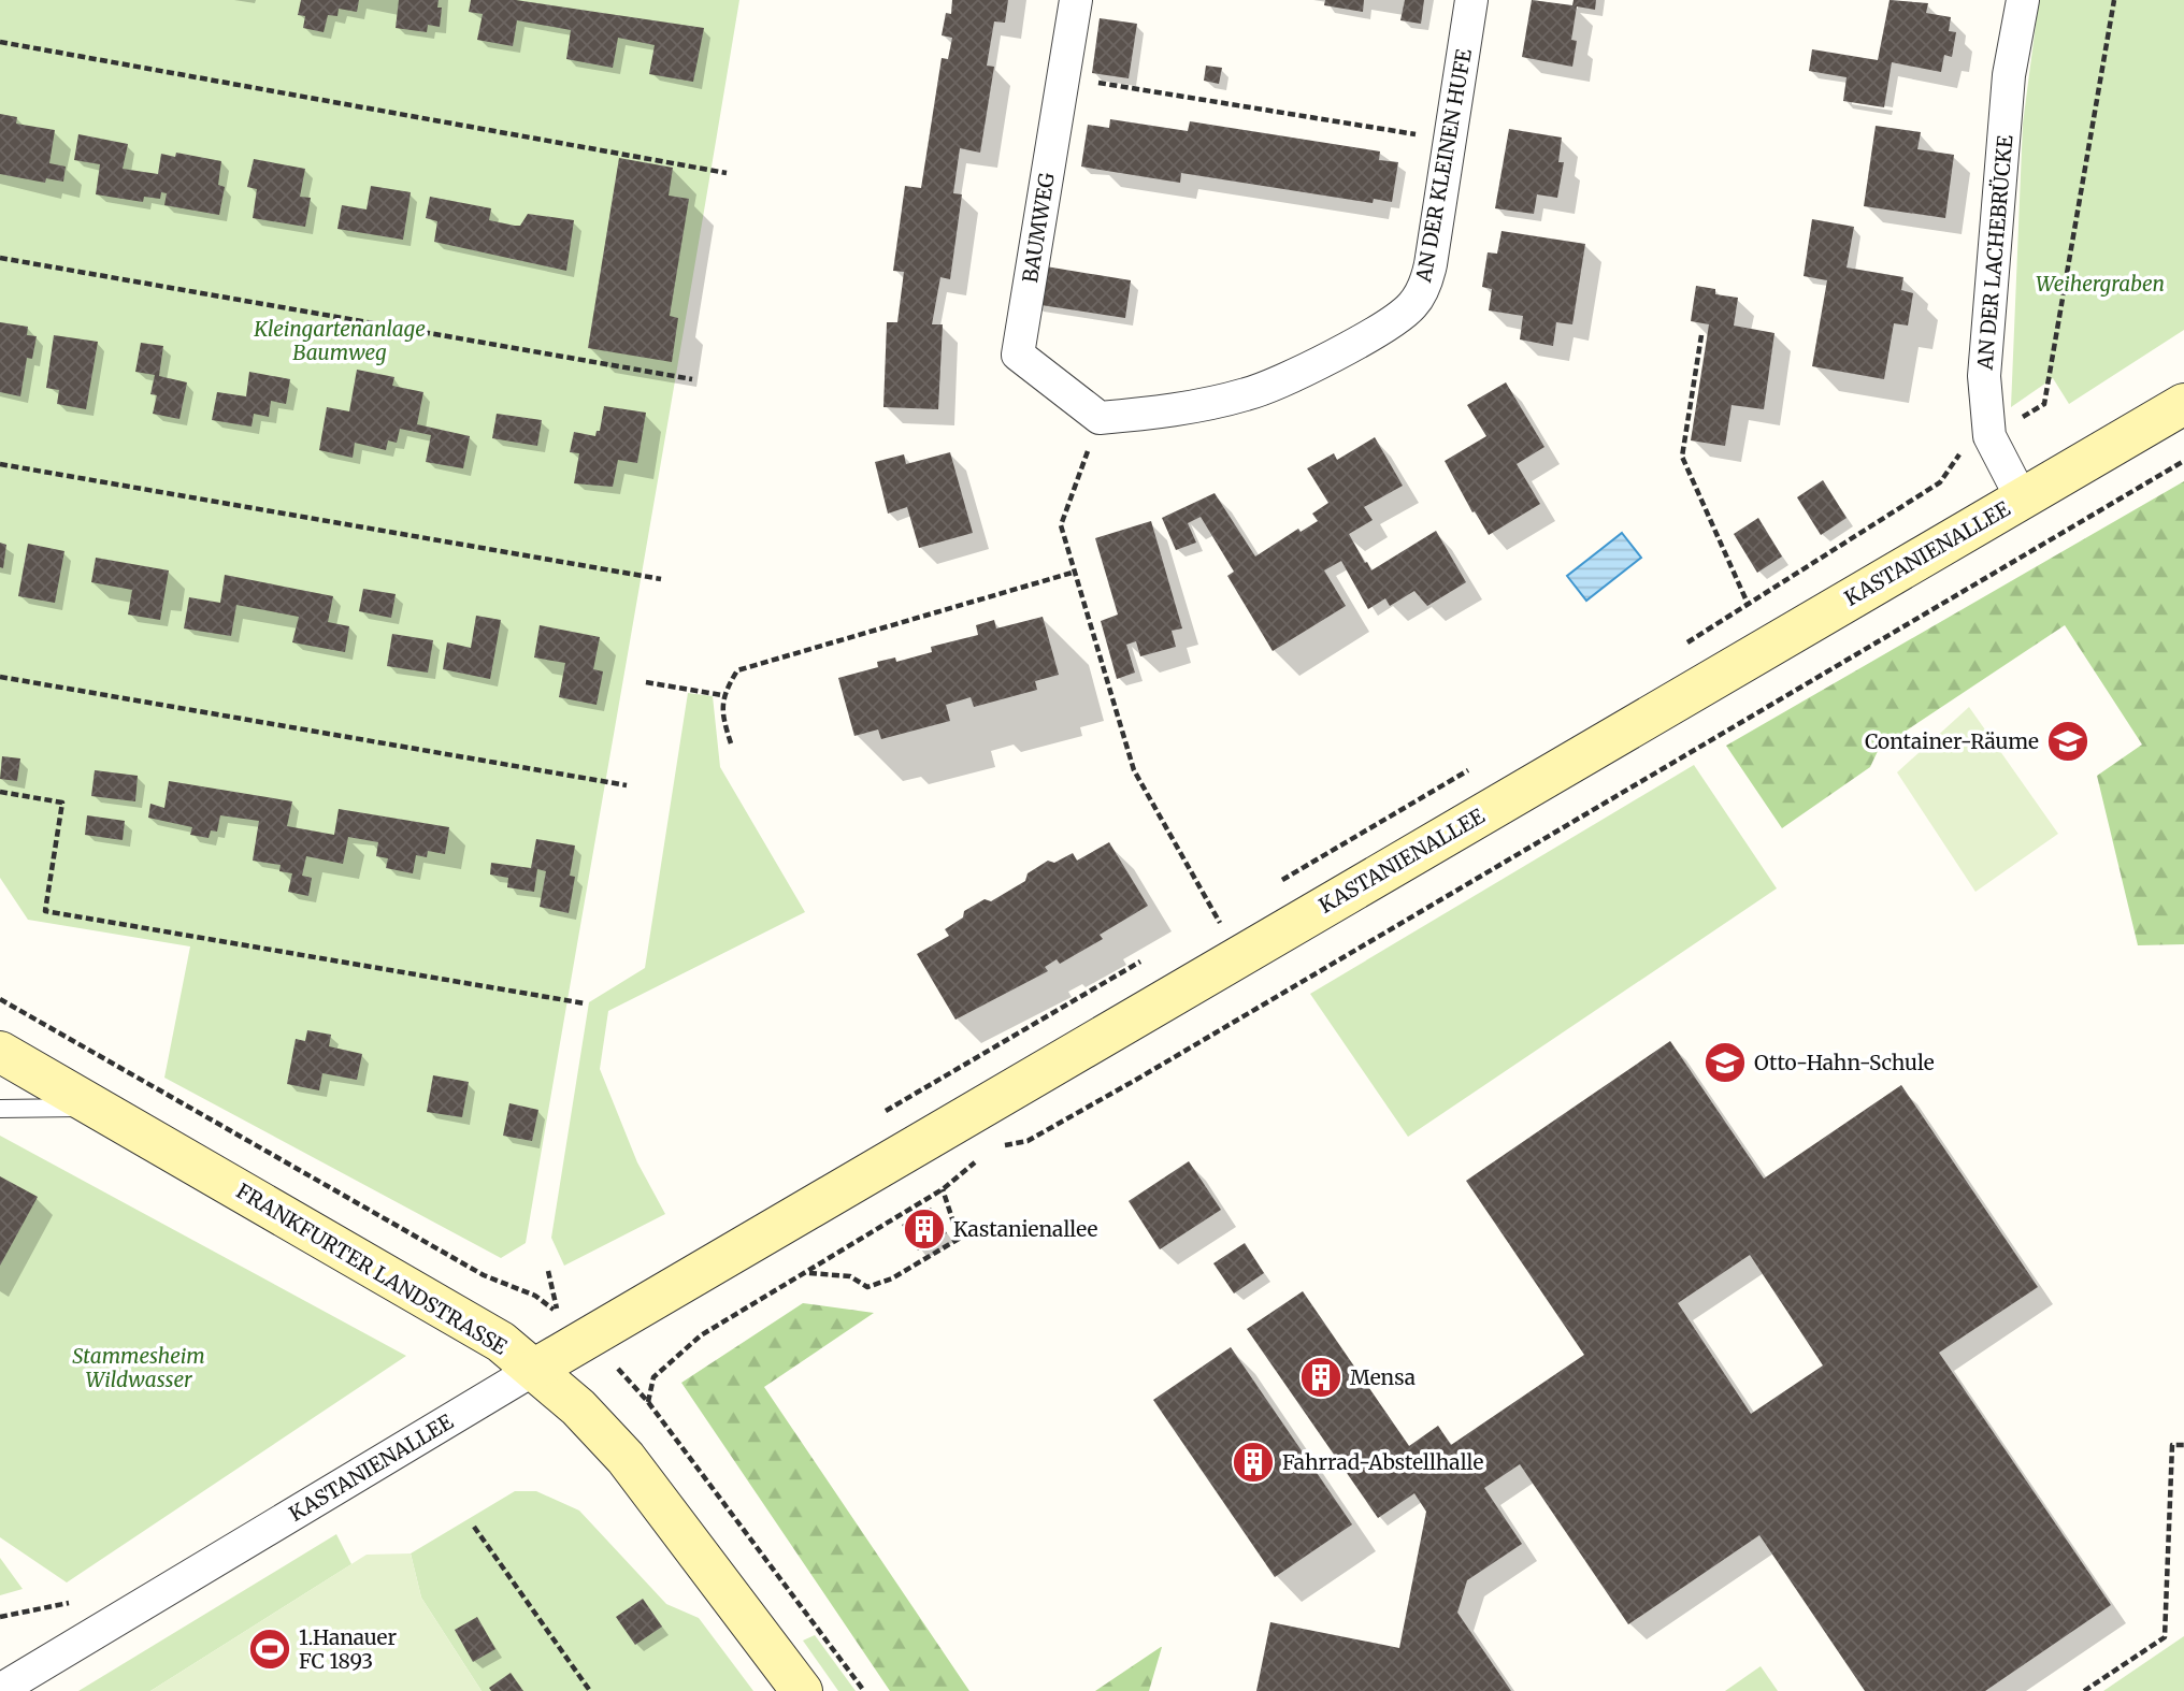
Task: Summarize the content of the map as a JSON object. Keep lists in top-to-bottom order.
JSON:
{
  "streets": {
    "street": [
      "AN DER KLEINEN HUFE",
      "BAUMWEG",
      "AN DER LACHEBRÜCKE",
      "KASTANIENALLEE",
      "FRANKFURTER LANDSTRASSE"
    ]
  },
  "crossings": [
    ["AN DER KLEINEN HUFE", "BAUMWEG"],
    ["AN DER LACHEBRÜCKE", "KASTANIENALLEE"],
    ["KASTANIENALLEE", "FRANKFURTER LANDSTRASSE"]
  ],
  "parks": ["Weihergraben", "Kleingartenanlage Baumweg", "Stammesheim Wildwasser"],
  "places": {
    "school or university": ["Container-Räume", "Otto-Hahn-Schule"],
    "building": ["Kastanienallee", "Mensa", "Fahrrad-Abstellhalle"],
    "sports": ["1.Hanauer FC 1893"]
  }
}
